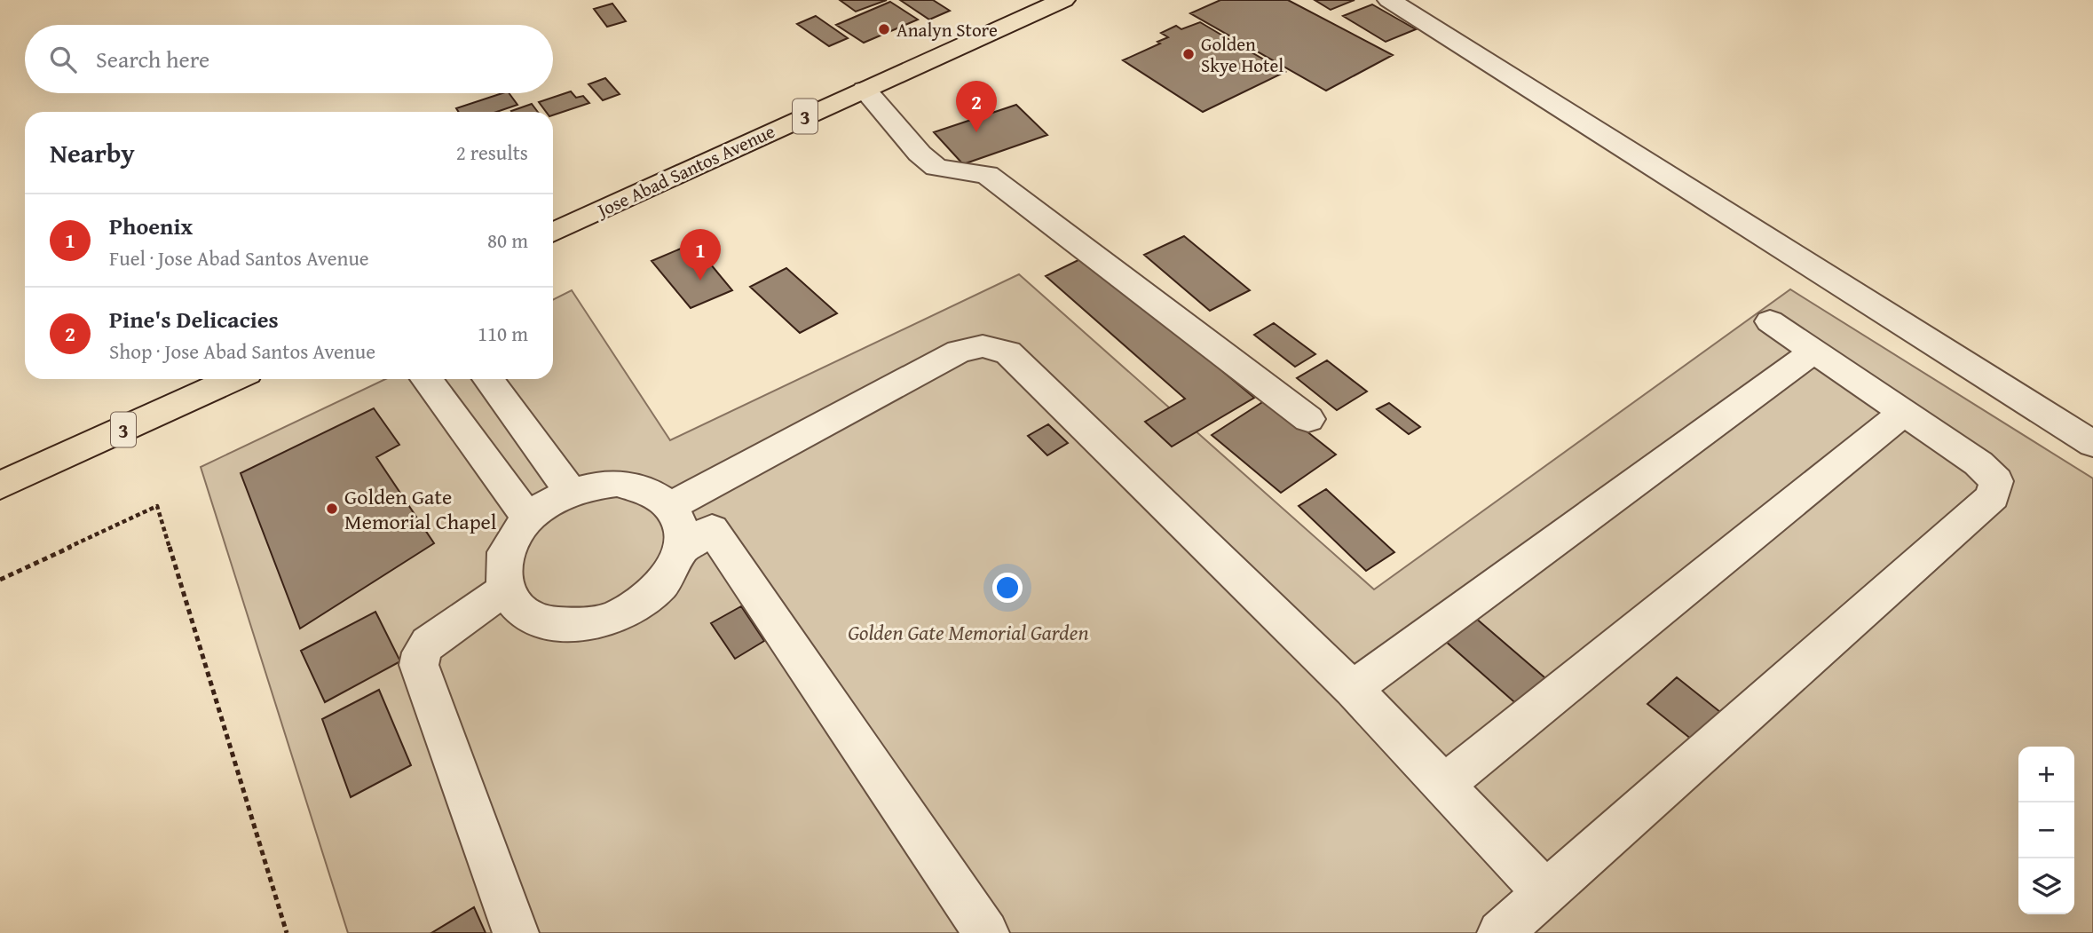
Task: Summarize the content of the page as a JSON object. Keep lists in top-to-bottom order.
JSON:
{
  "streets": {
    "highway": ["3", "Jose Abad Santos Avenue"]
  },
  "parks": ["Golden Gate Memorial Garden"],
  "places": ["Analyn Store", "Golden Skye Hotel", "Golden Gate Memorial Chapel"],
  "page": {
    "search": "Search here",
    "pins": ["2", "1"],
    "heading": ["Nearby", "2 results"],
    "list": [
      {
        "mark": "1",
        "name": "Phoenix",
        "note": "Fuel · Jose Abad Santos Avenue",
        "value": "80 m"
      },
      {
        "mark": "2",
        "name": "Pine's Delicacies",
        "note": "Shop · Jose Abad Santos Avenue",
        "value": "110 m"
      }
    ],
    "map_buttons": ["+", "−"]
  }
}
